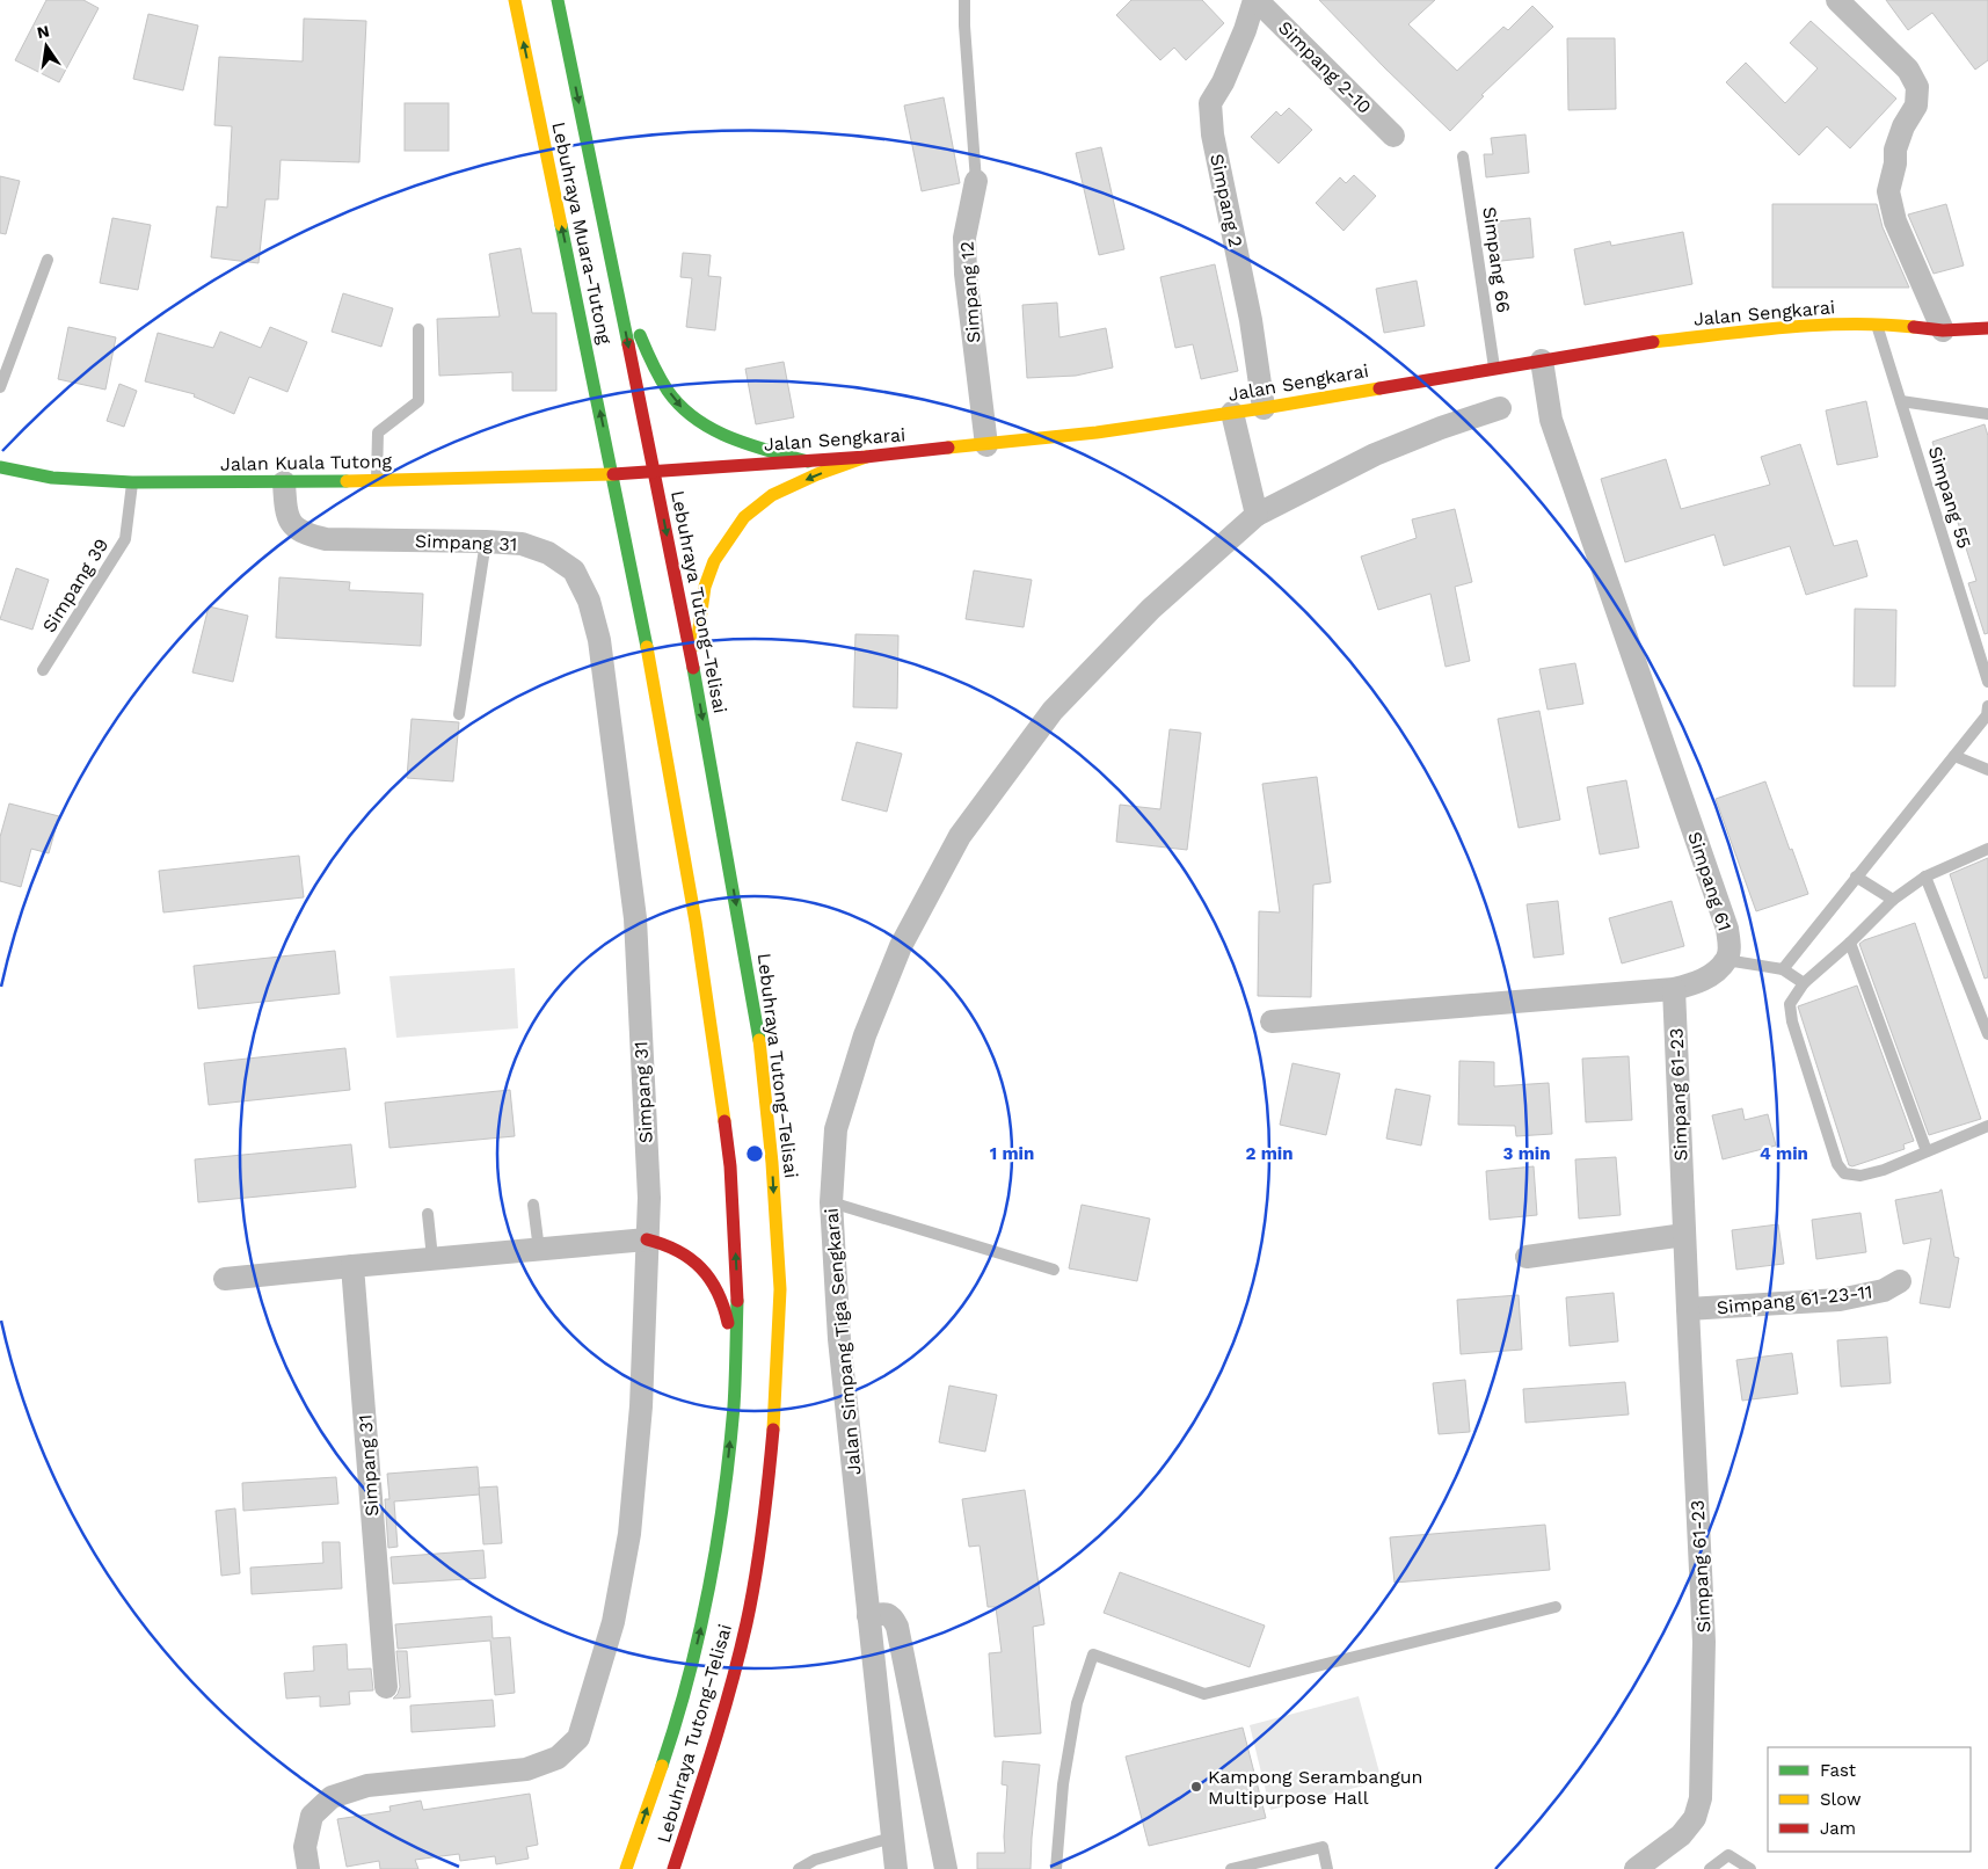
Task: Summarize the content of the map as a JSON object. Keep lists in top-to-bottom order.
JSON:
{
  "streets": {
    "main road": [
      "Lebuhraya Muara–Tutong",
      "Jalan Sengkarai",
      "Jalan Kuala Tutong",
      "Lebuhraya Tutong–Telisai"
    ],
    "street": [
      "Simpang 2-10",
      "Simpang 2",
      "Simpang 12",
      "Simpang 31",
      "Simpang 61",
      "Simpang 61-23",
      "Simpang 61-23-11",
      "Jalan Simpang Tiga Sengkarai"
    ],
    "lane": ["Simpang 66", "Simpang 55", "Simpang 39"]
  },
  "crossings": [
    ["Simpang 2-10", "Simpang 2"],
    ["Simpang 2", "Jalan Sengkarai"],
    ["Lebuhraya Muara–Tutong", "Jalan Sengkarai"],
    ["Lebuhraya Muara–Tutong", "Jalan Kuala Tutong"],
    ["Lebuhraya Muara–Tutong", "Lebuhraya Tutong–Telisai"],
    ["Simpang 66", "Jalan Sengkarai"],
    ["Simpang 12", "Jalan Sengkarai"],
    ["Jalan Sengkarai", "Jalan Kuala Tutong"],
    ["Jalan Sengkarai", "Simpang 55"],
    ["Jalan Sengkarai", "Lebuhraya Tutong–Telisai"],
    ["Jalan Sengkarai", "Simpang 61"],
    ["Jalan Kuala Tutong", "Simpang 31"],
    ["Jalan Kuala Tutong", "Simpang 39"],
    ["Jalan Kuala Tutong", "Lebuhraya Tutong–Telisai"],
    ["Simpang 61-23", "Simpang 61-23-11"]
  ],
  "places": ["Kampong Serambangun Multipurpose Hall"],
  "legend": ["Fast", "Slow", "Jam"],
  "north": "top",
  "rings": [
    "1 min",
    "2 min",
    "3 min",
    "4 min"
  ]
}
